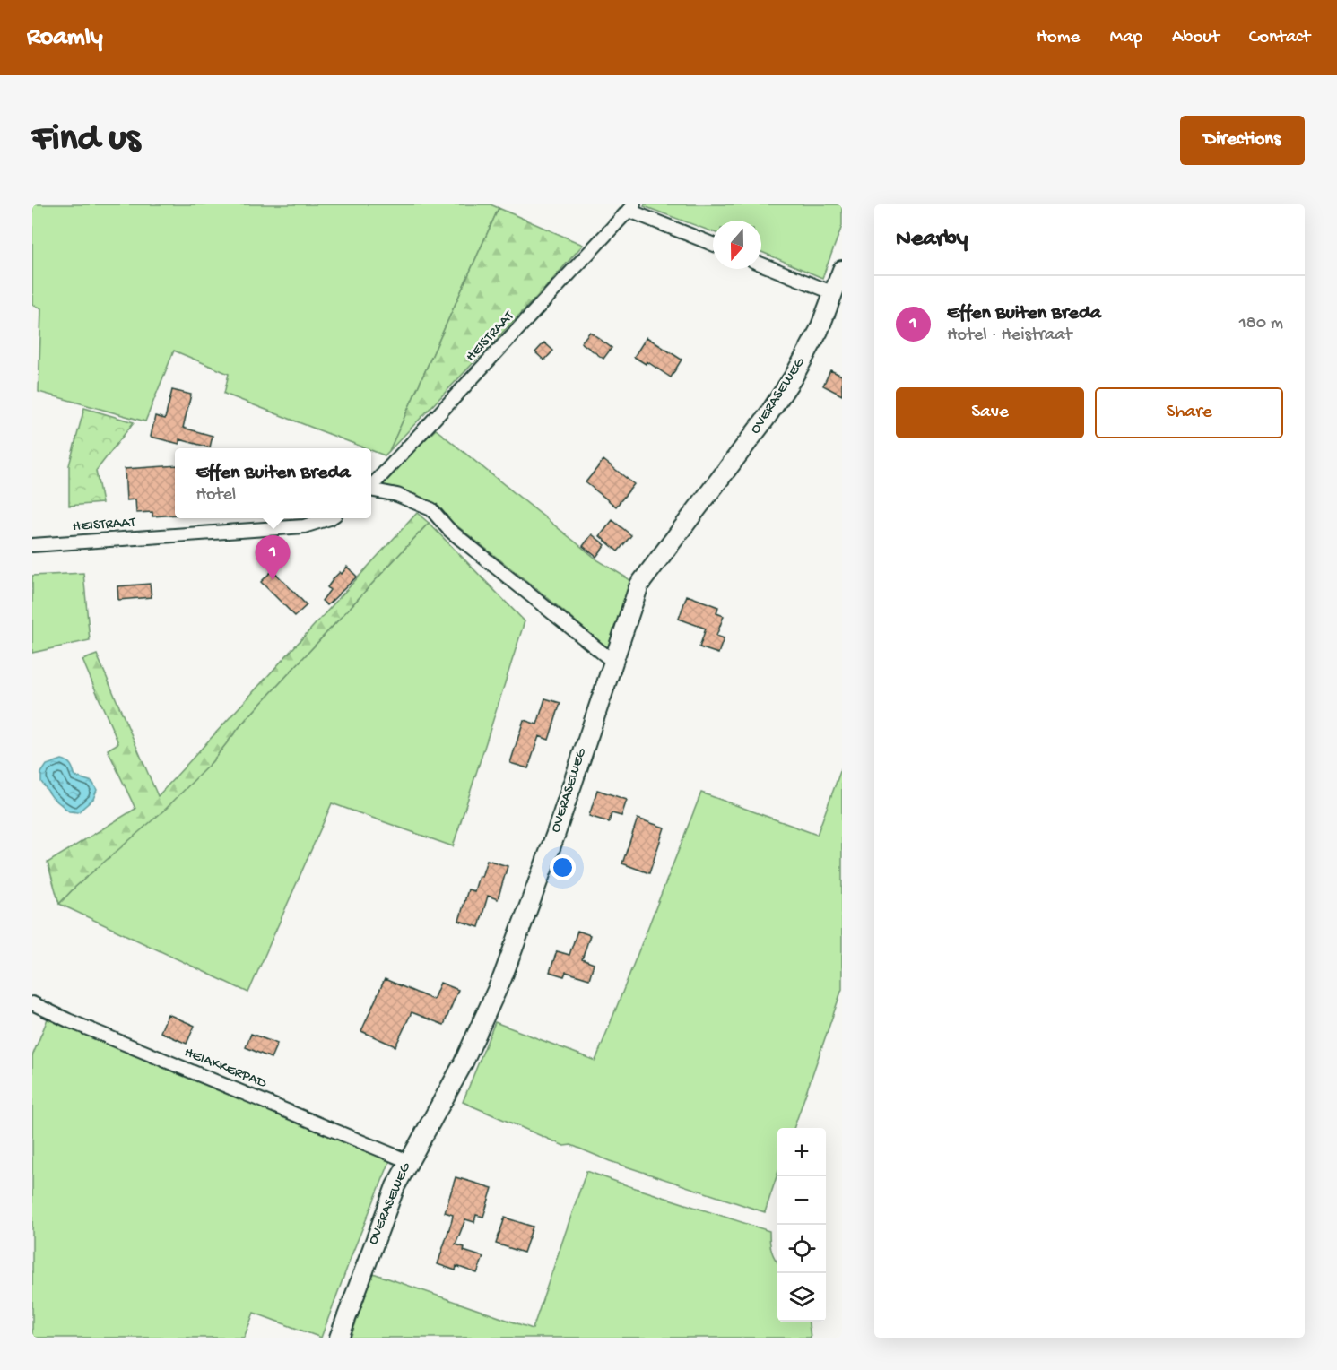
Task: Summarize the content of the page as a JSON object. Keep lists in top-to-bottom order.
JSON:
{
  "streets": {
    "street": ["HEISTRAAT", "OVERASEWEG", "HEIAKKERPAD"]
  },
  "crossings": [
    ["HEISTRAAT", "OVERASEWEG"],
    ["OVERASEWEG", "HEIAKKERPAD"]
  ],
  "north": "bottom",
  "page": {
    "header": "Roamly",
    "nav": [
      "Home",
      "Map",
      "About",
      "Contact"
    ],
    "buttons": [
      "Directions",
      ["Save", "Share"]
    ],
    "title": "Find us",
    "heading": "Nearby",
    "list": [
      {
        "mark": "1",
        "name": "Effen Buiten Breda",
        "note": "Hotel · Heistraat",
        "value": "180 m"
      }
    ],
    "popup": ["Effen Buiten Breda", "Hotel"],
    "pins": "1",
    "map_buttons": ["+", "−"]
  }
}
